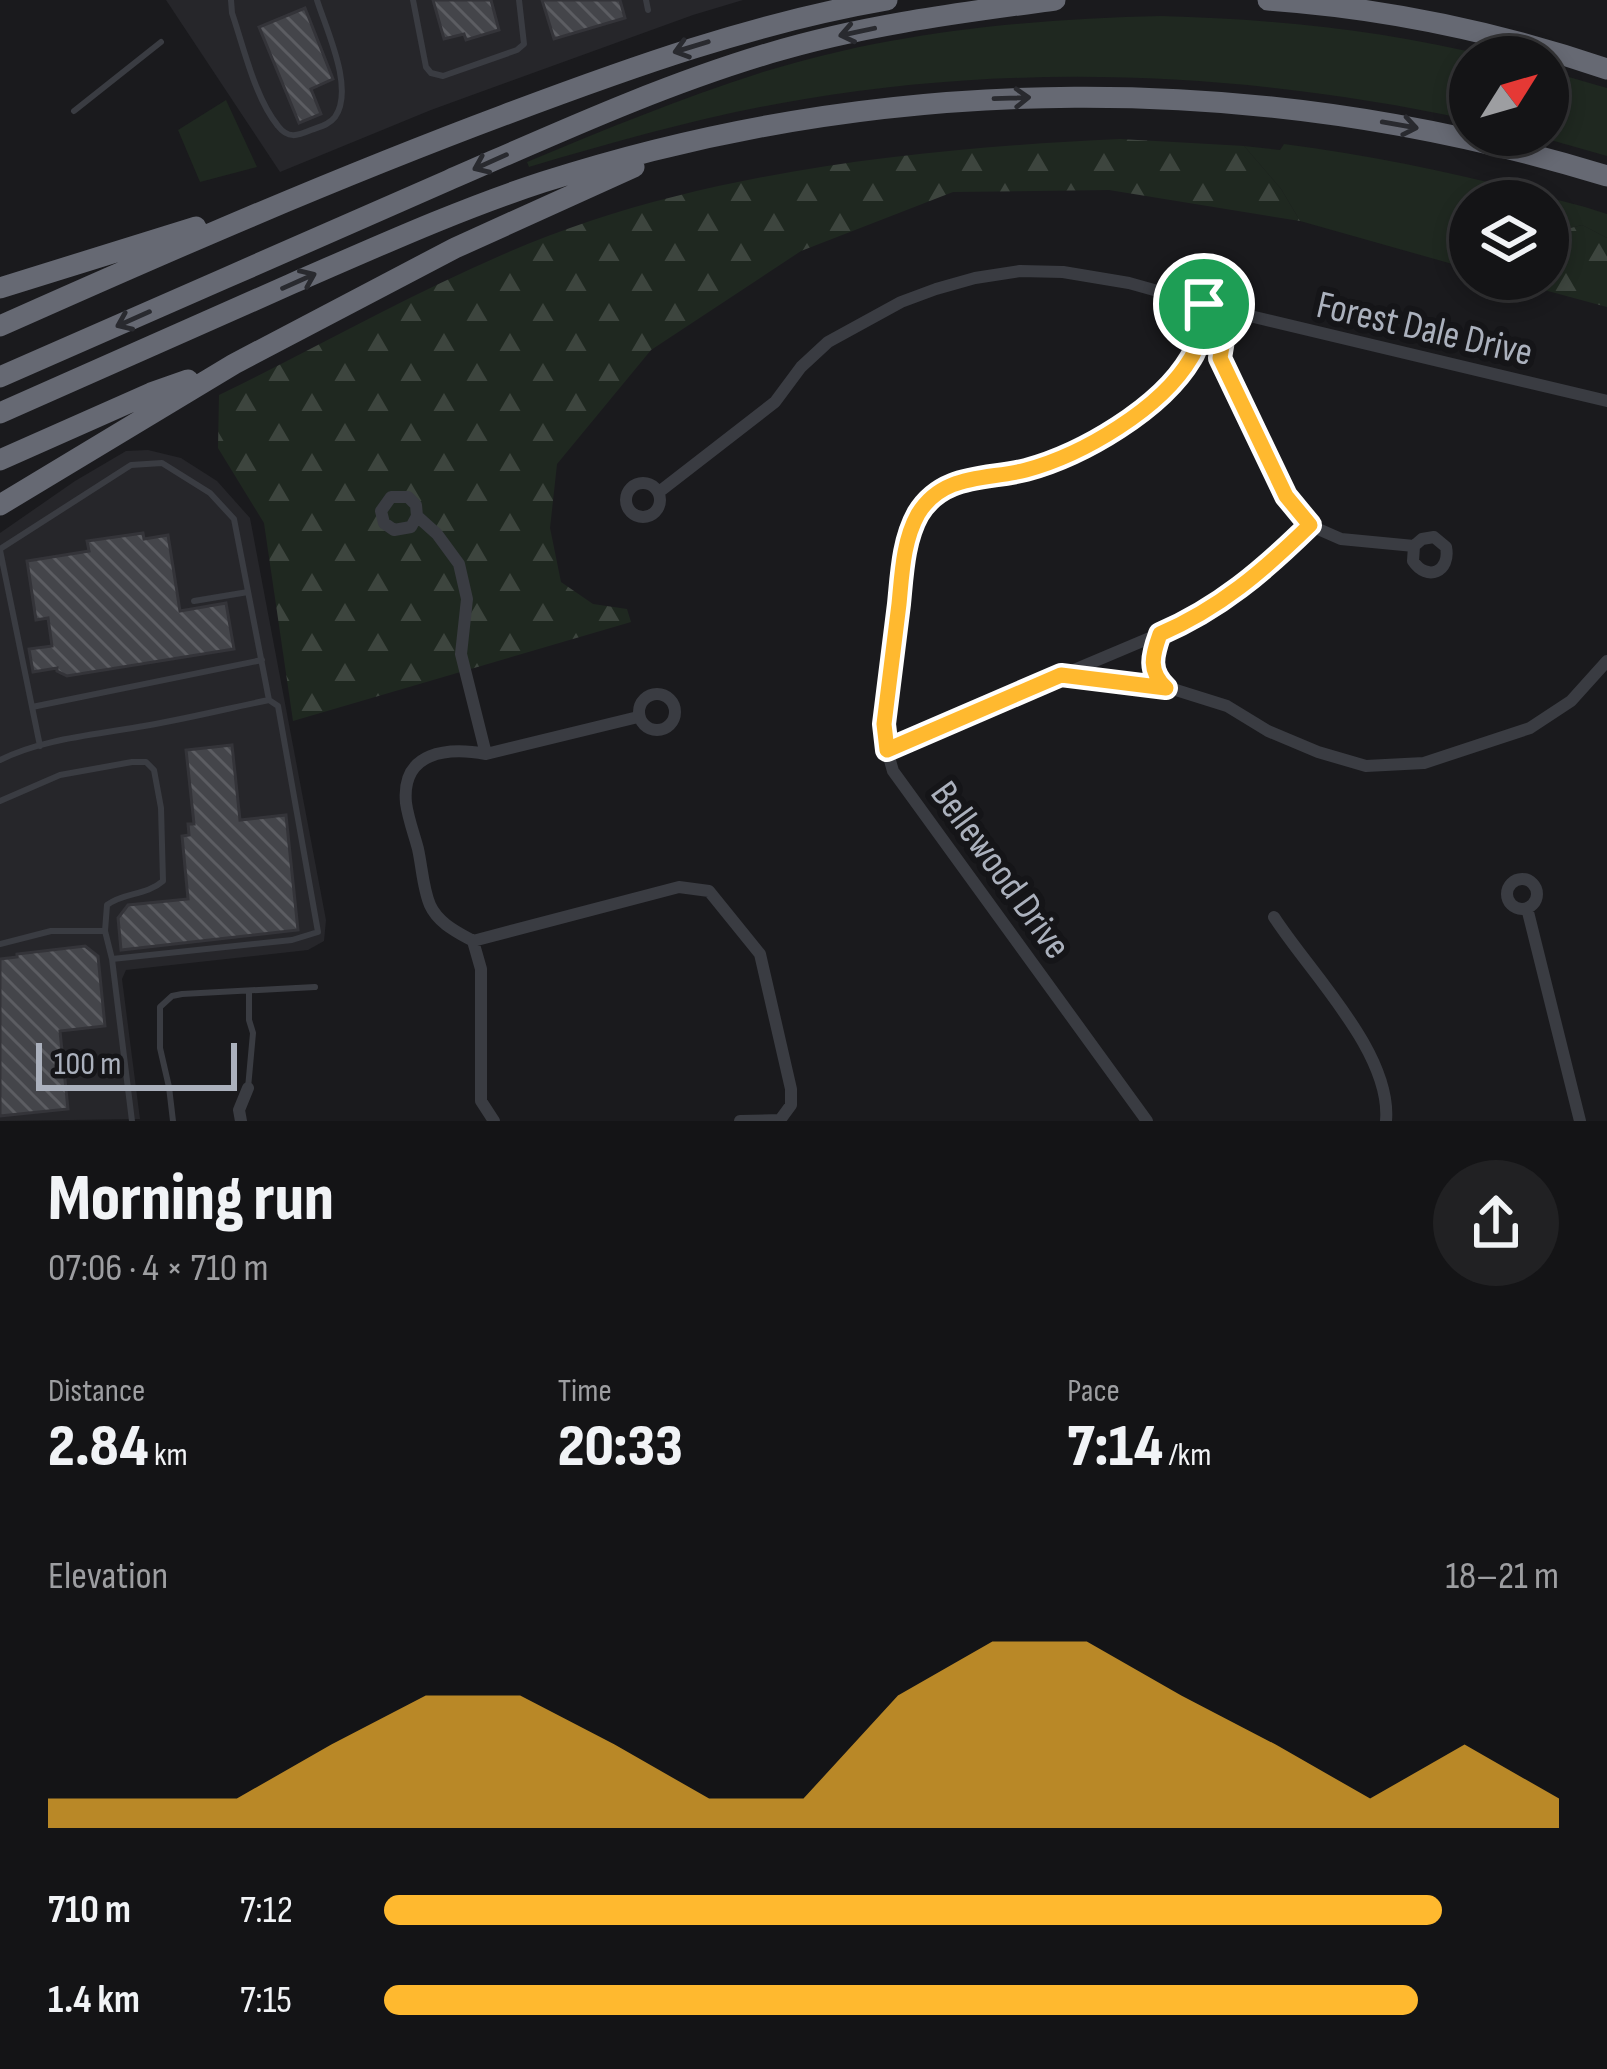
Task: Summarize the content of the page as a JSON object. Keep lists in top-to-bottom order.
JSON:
{
  "streets": {
    "street": ["Forest Dale Drive", "Bellewood Drive"]
  },
  "crossings": [
    ["Forest Dale Drive", "Bellewood Drive"]
  ],
  "scale_bar": "100 m",
  "north": "top right",
  "page": {
    "scale": "100 m",
    "heading": ["Morning run", "07:06 · 4 × 710 m"],
    "stats": [
      ["Distance", "2.84 km"],
      ["Time", "20:33"],
      ["Pace", "7:14 /km"]
    ],
    "chart": ["Elevation", "18–21 m"],
    "list": [
      {
        "name": "710 m",
        "note": "7:12"
      },
      {
        "name": "1.4 km",
        "note": "7:15"
      }
    ]
  }
}
